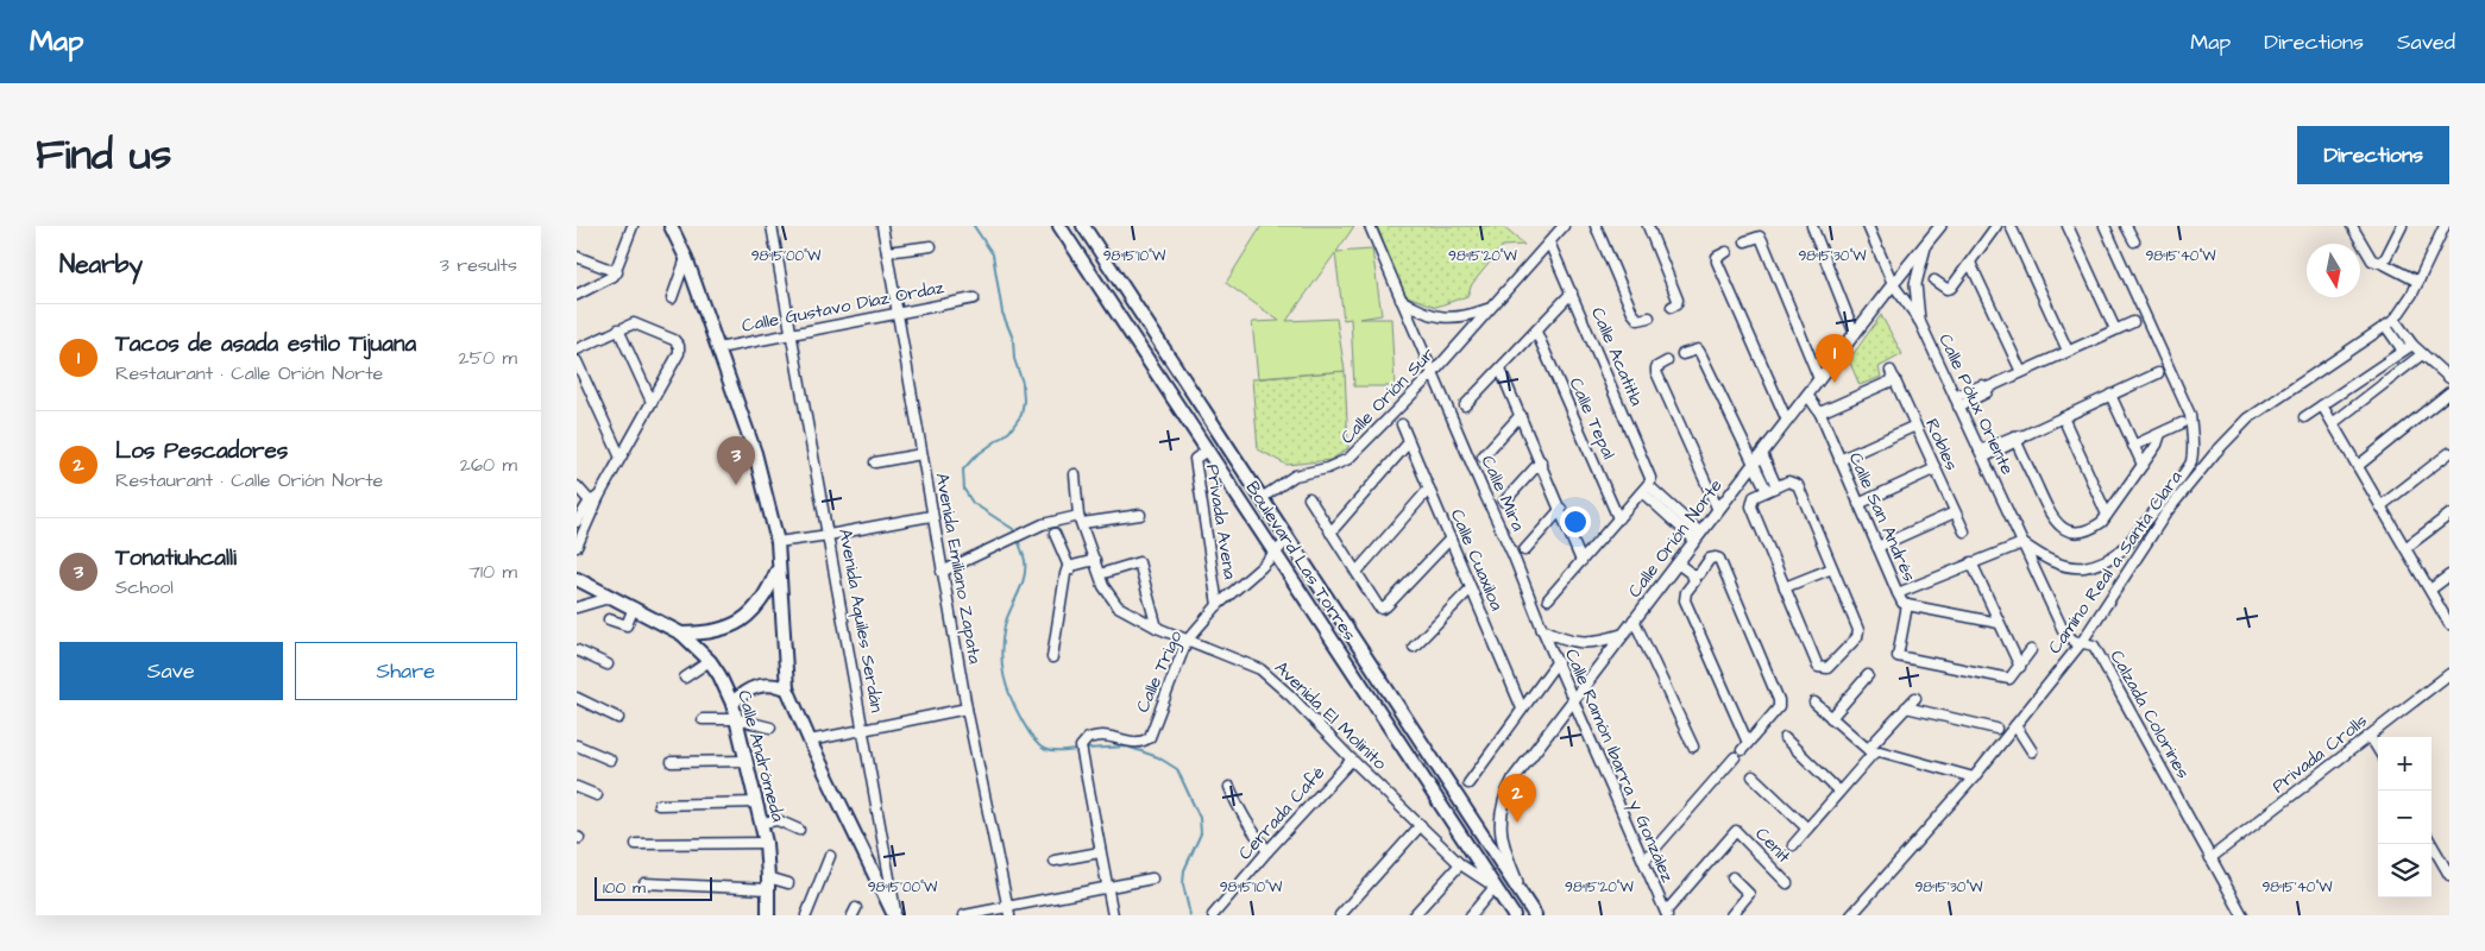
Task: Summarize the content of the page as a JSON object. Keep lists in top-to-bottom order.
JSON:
{
  "streets": {
    "main road": ["Boulevard Las Torres", "Calle Andrómeda"],
    "street": [
      "Calle Gustavo Díaz Ordaz",
      "Calle Acatitla",
      "Calle Orión Sur",
      "Calle Pólux Oriente",
      "Calle Tepal",
      "Robles",
      "Calle Mira",
      "Calle San Andrés",
      "Privada Avena",
      "Calle Orión Norte",
      "Calle Cuaxiloa",
      "Camino Real a Santa Clara",
      "Avenida Emiliano Zapata",
      "Avenida Aquiles Serdán",
      "Calle Trigo",
      "Calzada Colorines",
      "Avenida El Molinito",
      "Privada Crolls",
      "Calle Ramón Ibarra y González",
      "Cerrada Café",
      "Cenit"
    ]
  },
  "crossings": [
    ["Calle Gustavo Díaz Ordaz", "Avenida Emiliano Zapata"],
    ["Calle Gustavo Díaz Ordaz", "Avenida Aquiles Serdán"],
    ["Calle Acatitla", "Calle Orión Sur"],
    ["Calle Orión Sur", "Calle Mira"],
    ["Calle Orión Sur", "Boulevard Las Torres"],
    ["Calle Pólux Oriente", "Calle Orión Norte"],
    ["Calle Pólux Oriente", "Calzada Colorines"],
    ["Robles", "Calle San Andrés"],
    ["Calle Mira", "Calle Ramón Ibarra y González"],
    ["Calle San Andrés", "Calle Orión Norte"],
    ["Privada Avena", "Boulevard Las Torres"],
    ["Privada Avena", "Calle Trigo"],
    ["Calle Orión Norte", "Boulevard Las Torres"],
    ["Calle Orión Norte", "Calle Ramón Ibarra y González"],
    ["Boulevard Las Torres", "Calle Trigo"],
    ["Boulevard Las Torres", "Avenida El Molinito"],
    ["Camino Real a Santa Clara", "Calzada Colorines"],
    ["Calle Trigo", "Avenida El Molinito"],
    ["Calzada Colorines", "Privada Crolls"],
    ["Avenida El Molinito", "Cerrada Café"],
    ["Calle Ramón Ibarra y González", "Cenit"]
  ],
  "scale_bar": "100 m",
  "north": "bottom",
  "page": {
    "header": "Map",
    "nav": ["Map", "Directions", "Saved"],
    "title": "Find us",
    "buttons": [
      "Directions",
      ["Save", "Share"]
    ],
    "heading": ["Nearby", "3 results"],
    "list": [
      {
        "mark": "1",
        "name": "Tacos de asada estilo Tijuana",
        "note": "Restaurant · Calle Orión Norte",
        "value": "250 m"
      },
      {
        "mark": "2",
        "name": "Los Pescadores",
        "note": "Restaurant · Calle Orión Norte",
        "value": "260 m"
      },
      {
        "mark": "3",
        "name": "Tonatiuhcalli",
        "note": "School",
        "value": "710 m"
      }
    ],
    "pins": ["1", "3", "2"],
    "map_buttons": ["+", "−"],
    "scale": "100 m"
  },
  "coordinates": [
    "98°15'00\"W",
    "98°15'10\"W",
    "98°15'20\"W",
    "98°15'30\"W",
    "98°15'40\"W"
  ]
}
